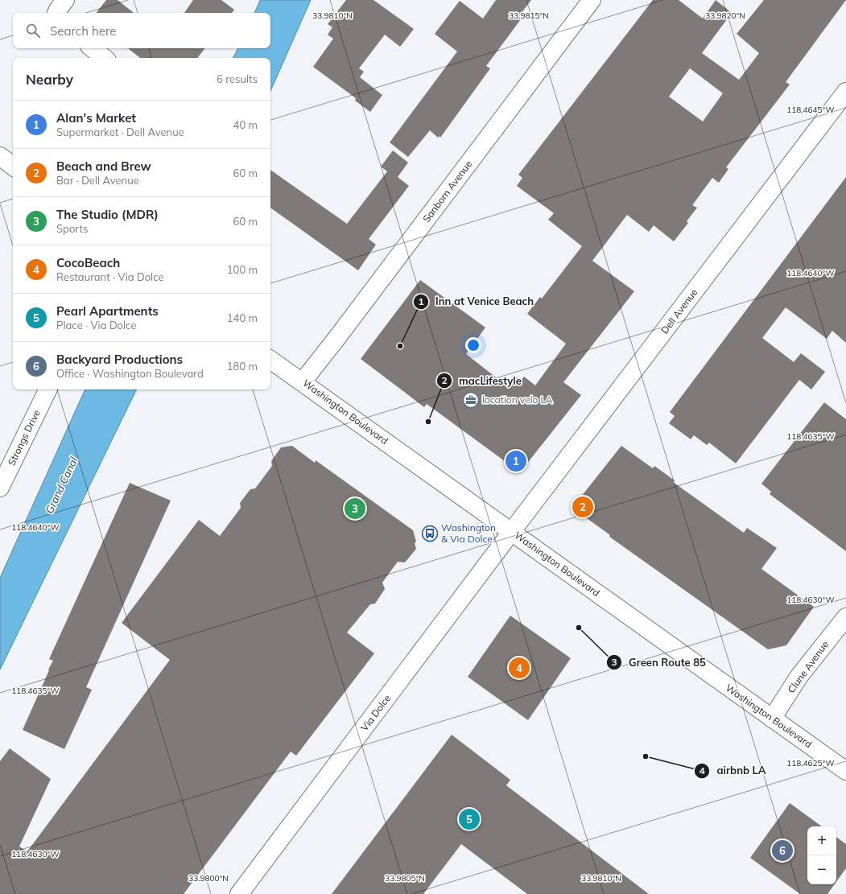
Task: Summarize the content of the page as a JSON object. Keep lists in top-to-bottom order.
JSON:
{
  "streets": {
    "street": [
      "Sanborn Avenue",
      "Dell Avenue",
      "Washington Boulevard",
      "Strongs Drive",
      "Clune Avenue",
      "Via Dolce"
    ]
  },
  "crossings": [
    ["Sanborn Avenue", "Washington Boulevard"],
    ["Dell Avenue", "Washington Boulevard"],
    ["Dell Avenue", "Via Dolce"],
    ["Washington Boulevard", "Clune Avenue"],
    ["Washington Boulevard", "Via Dolce"]
  ],
  "water": ["Grand Canal"],
  "places": {
    "other": [
      "Inn at Venice Beach",
      "macLifestyle",
      "Green Route 85",
      "airbnb LA"
    ],
    "office": ["location velo LA"],
    "bus stop": ["Washington & Via Dolce"]
  },
  "page": {
    "search": "Search here",
    "heading": ["Nearby", "6 results"],
    "list": [
      {
        "mark": "1",
        "name": "Alan's Market",
        "note": "Supermarket · Dell Avenue",
        "value": "40 m"
      },
      {
        "mark": "2",
        "name": "Beach and Brew",
        "note": "Bar · Dell Avenue",
        "value": "60 m"
      },
      {
        "mark": "3",
        "name": "The Studio (MDR)",
        "note": "Sports",
        "value": "60 m"
      },
      {
        "mark": "4",
        "name": "CocoBeach",
        "note": "Restaurant · Via Dolce",
        "value": "100 m"
      },
      {
        "mark": "5",
        "name": "Pearl Apartments",
        "note": "Place · Via Dolce",
        "value": "140 m"
      },
      {
        "mark": "6",
        "name": "Backyard Productions",
        "note": "Office · Washington Boulevard",
        "value": "180 m"
      }
    ],
    "pins": [
      "1",
      "2",
      "3",
      "4",
      "5",
      "6"
    ],
    "map_buttons": ["+", "−"]
  },
  "coordinates": [
    "33.9810°N",
    "33.9815°N",
    "33.9820°N",
    "118.4645°W",
    "118.4640°W",
    "118.4635°W",
    "118.4630°W",
    "118.4625°W",
    "33.9800°N",
    "33.9805°N"
  ]
}
